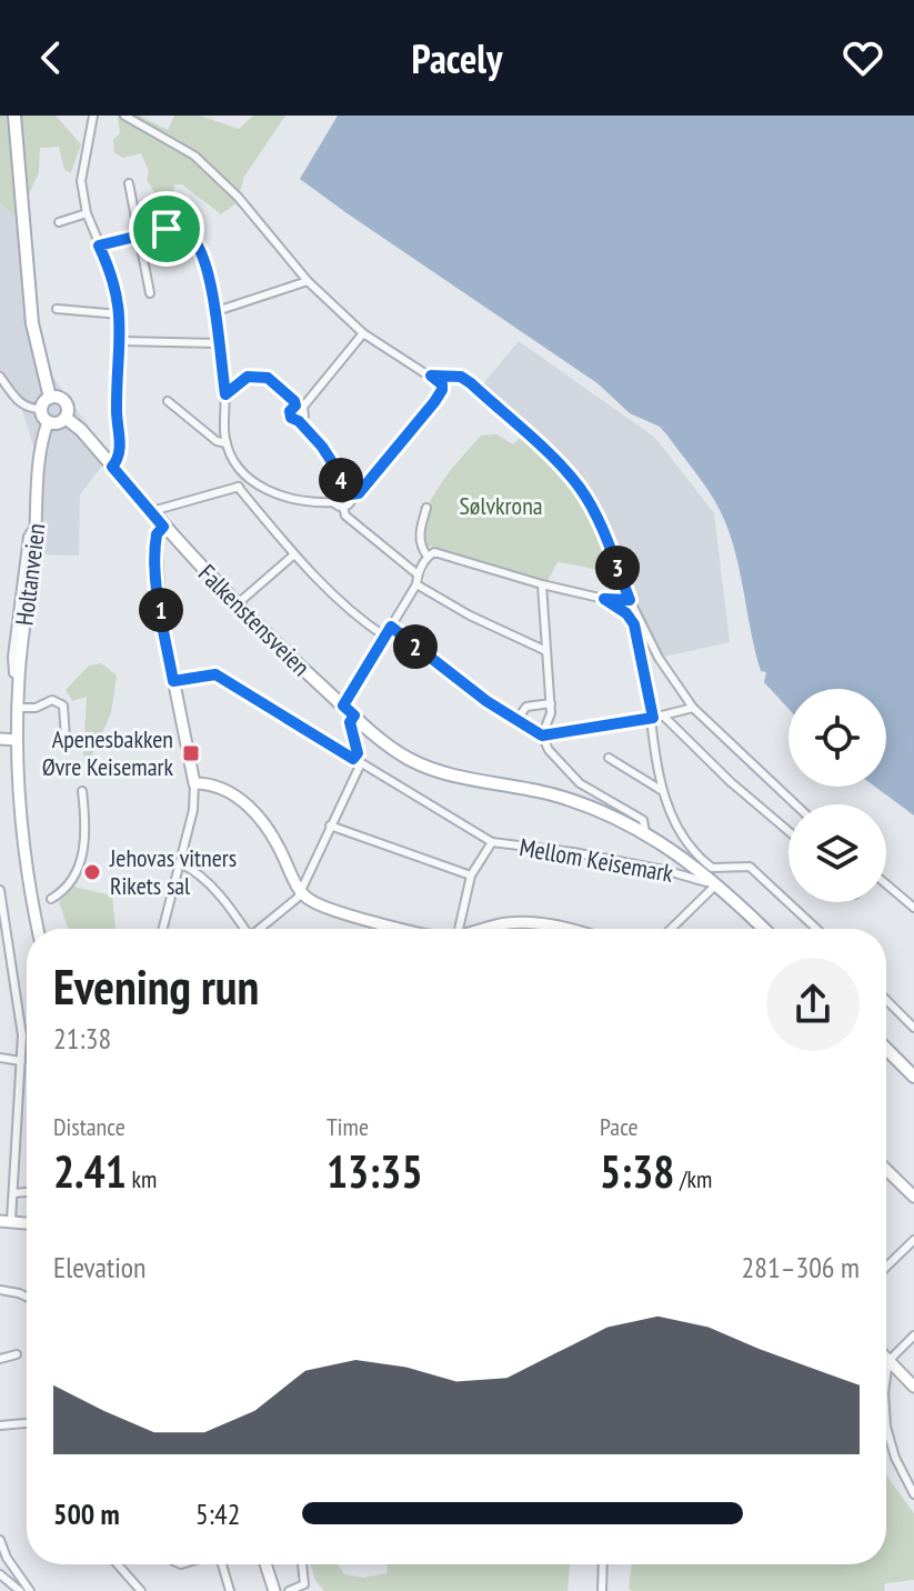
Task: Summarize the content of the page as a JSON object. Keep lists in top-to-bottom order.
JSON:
{
  "streets": {
    "main road": ["Holtanveien", "Falkenstensveien", "Mellom Keisemark"]
  },
  "crossings": [
    ["Holtanveien", "Falkenstensveien"],
    ["Falkenstensveien", "Mellom Keisemark"]
  ],
  "parks": ["Sølvkrona"],
  "places": {
    "transit": ["Apenesbakken Øvre Keisemark"],
    "other": ["Jehovas vitners Rikets sal"]
  },
  "page": {
    "header": "Pacely",
    "pins": [
      "4",
      "3",
      "1",
      "2"
    ],
    "heading": ["Evening run", "21:38"],
    "stats": [
      ["Distance", "2.41 km"],
      ["Time", "13:35"],
      ["Pace", "5:38 /km"]
    ],
    "chart": ["Elevation", "281–306 m"],
    "list": [
      {
        "name": "500 m",
        "note": "5:42"
      }
    ]
  }
}
